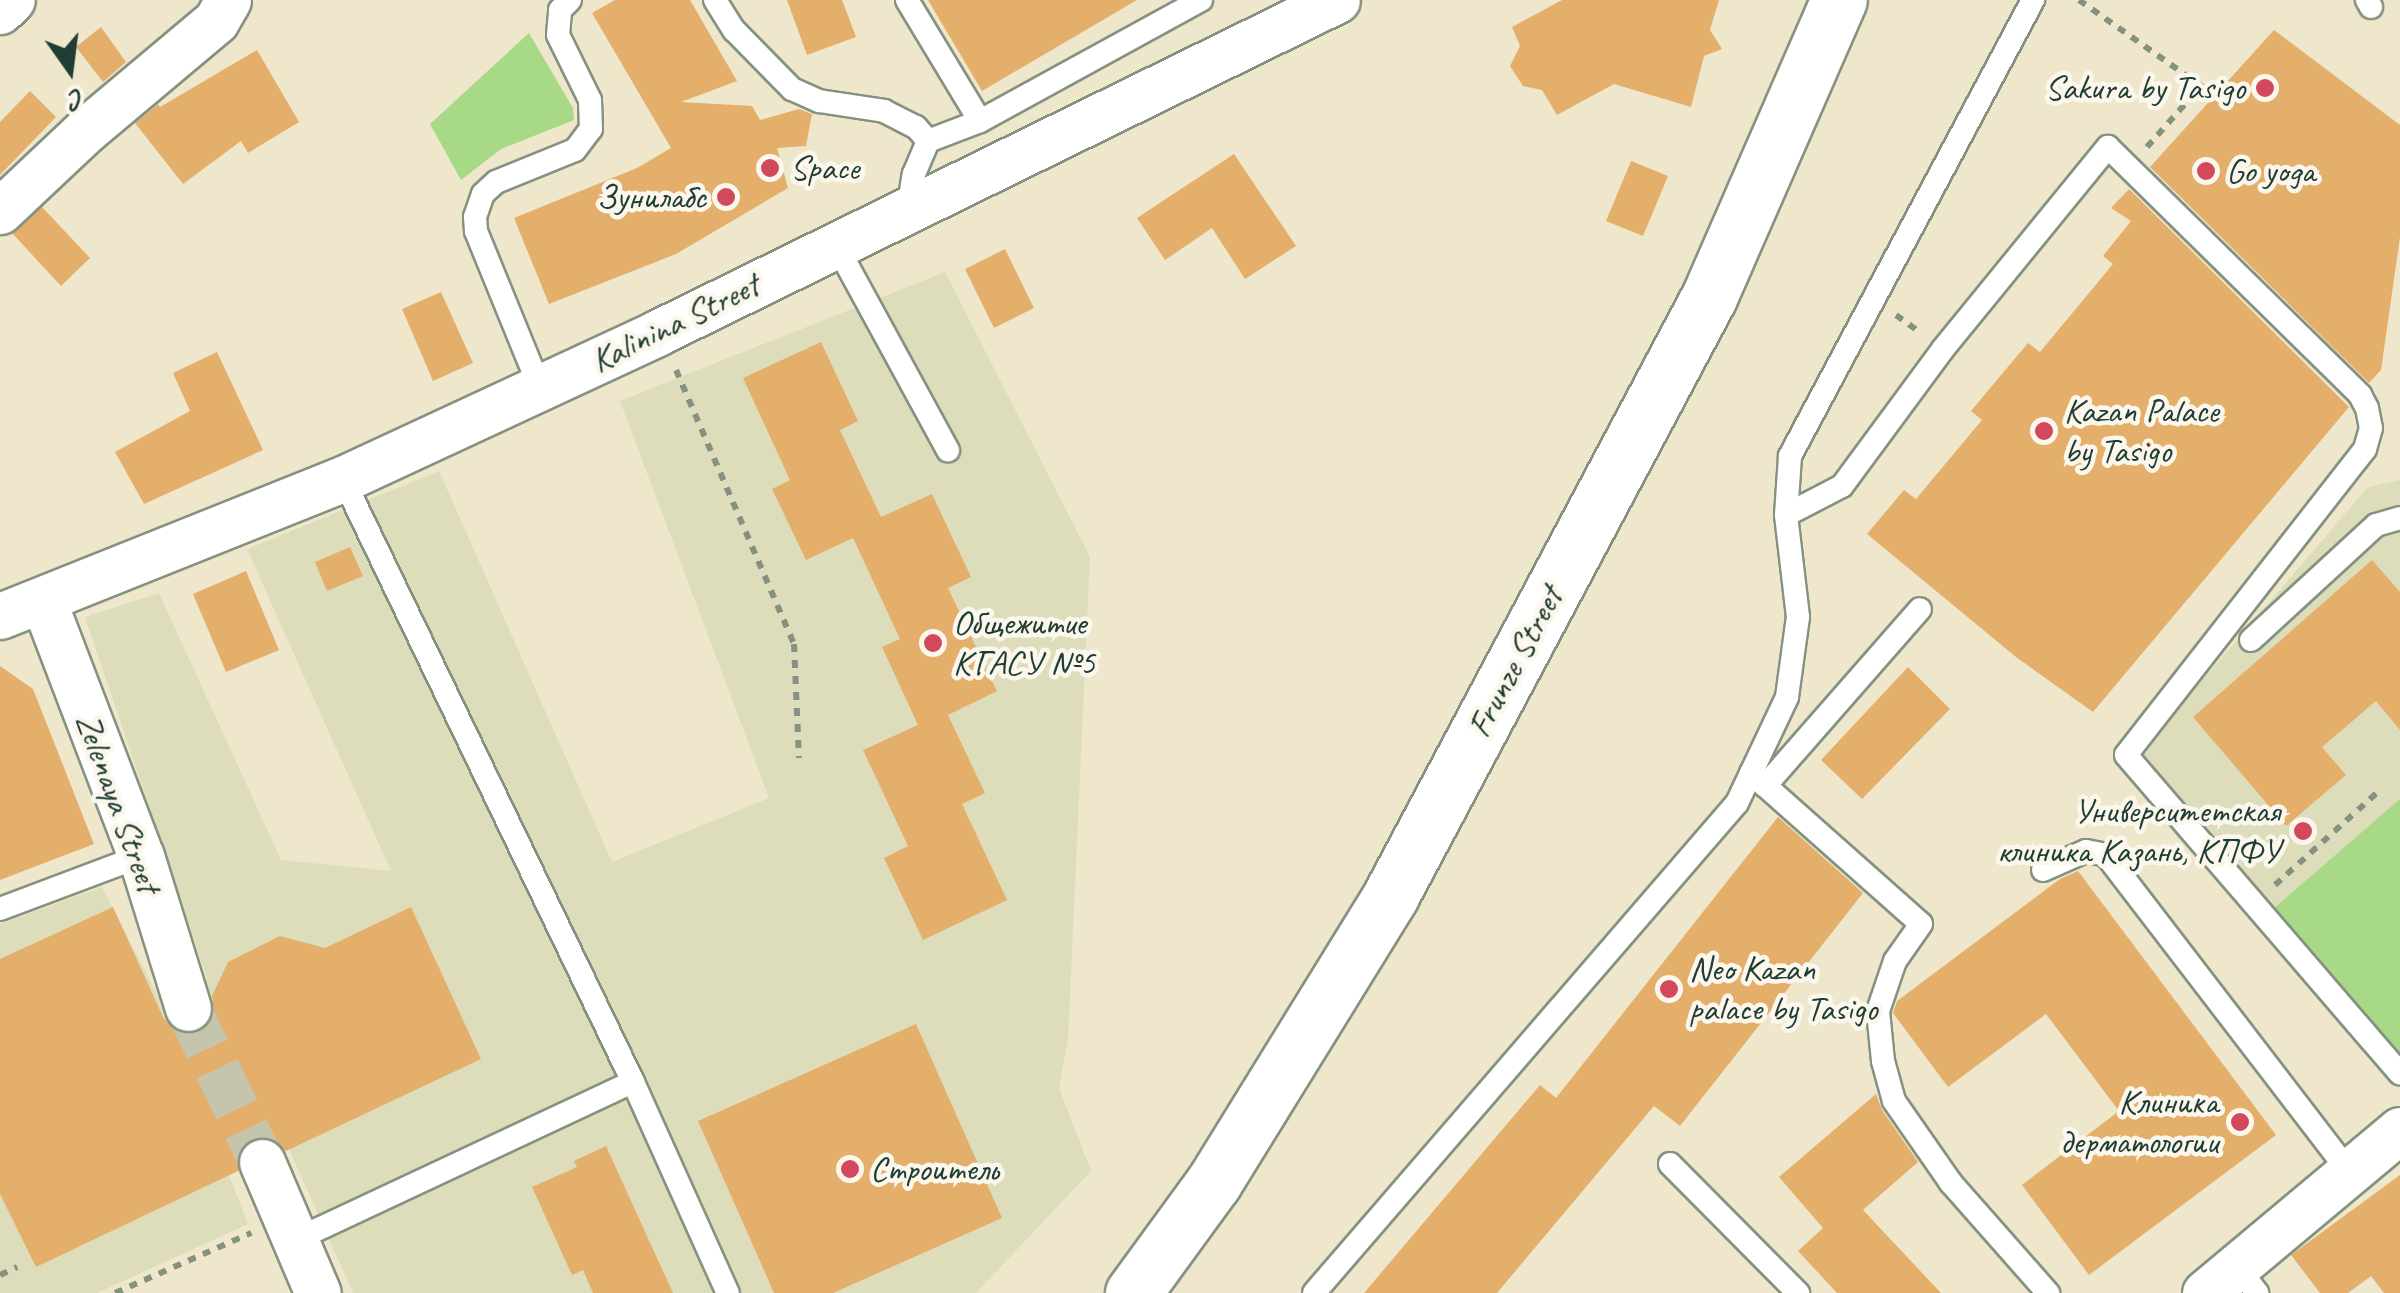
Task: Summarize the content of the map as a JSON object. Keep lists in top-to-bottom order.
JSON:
{
  "streets": {
    "main road": ["Frunze Street"],
    "street": ["Kalinina Street", "Zelenaya Street"]
  },
  "crossings": [
    ["Kalinina Street", "Zelenaya Street"]
  ],
  "places": [
    "Sakura by Tasigo",
    "Space",
    "Go yoga",
    "Зунилабс",
    "Kazan Palace by Tasigo",
    "Общежитие КГАСУ №5",
    "Университетская клиника Казань, КПФУ",
    "Neo Kazan palace by Tasigo",
    "Клиника дерматологии",
    "Строитель"
  ],
  "north": "bottom"
}
